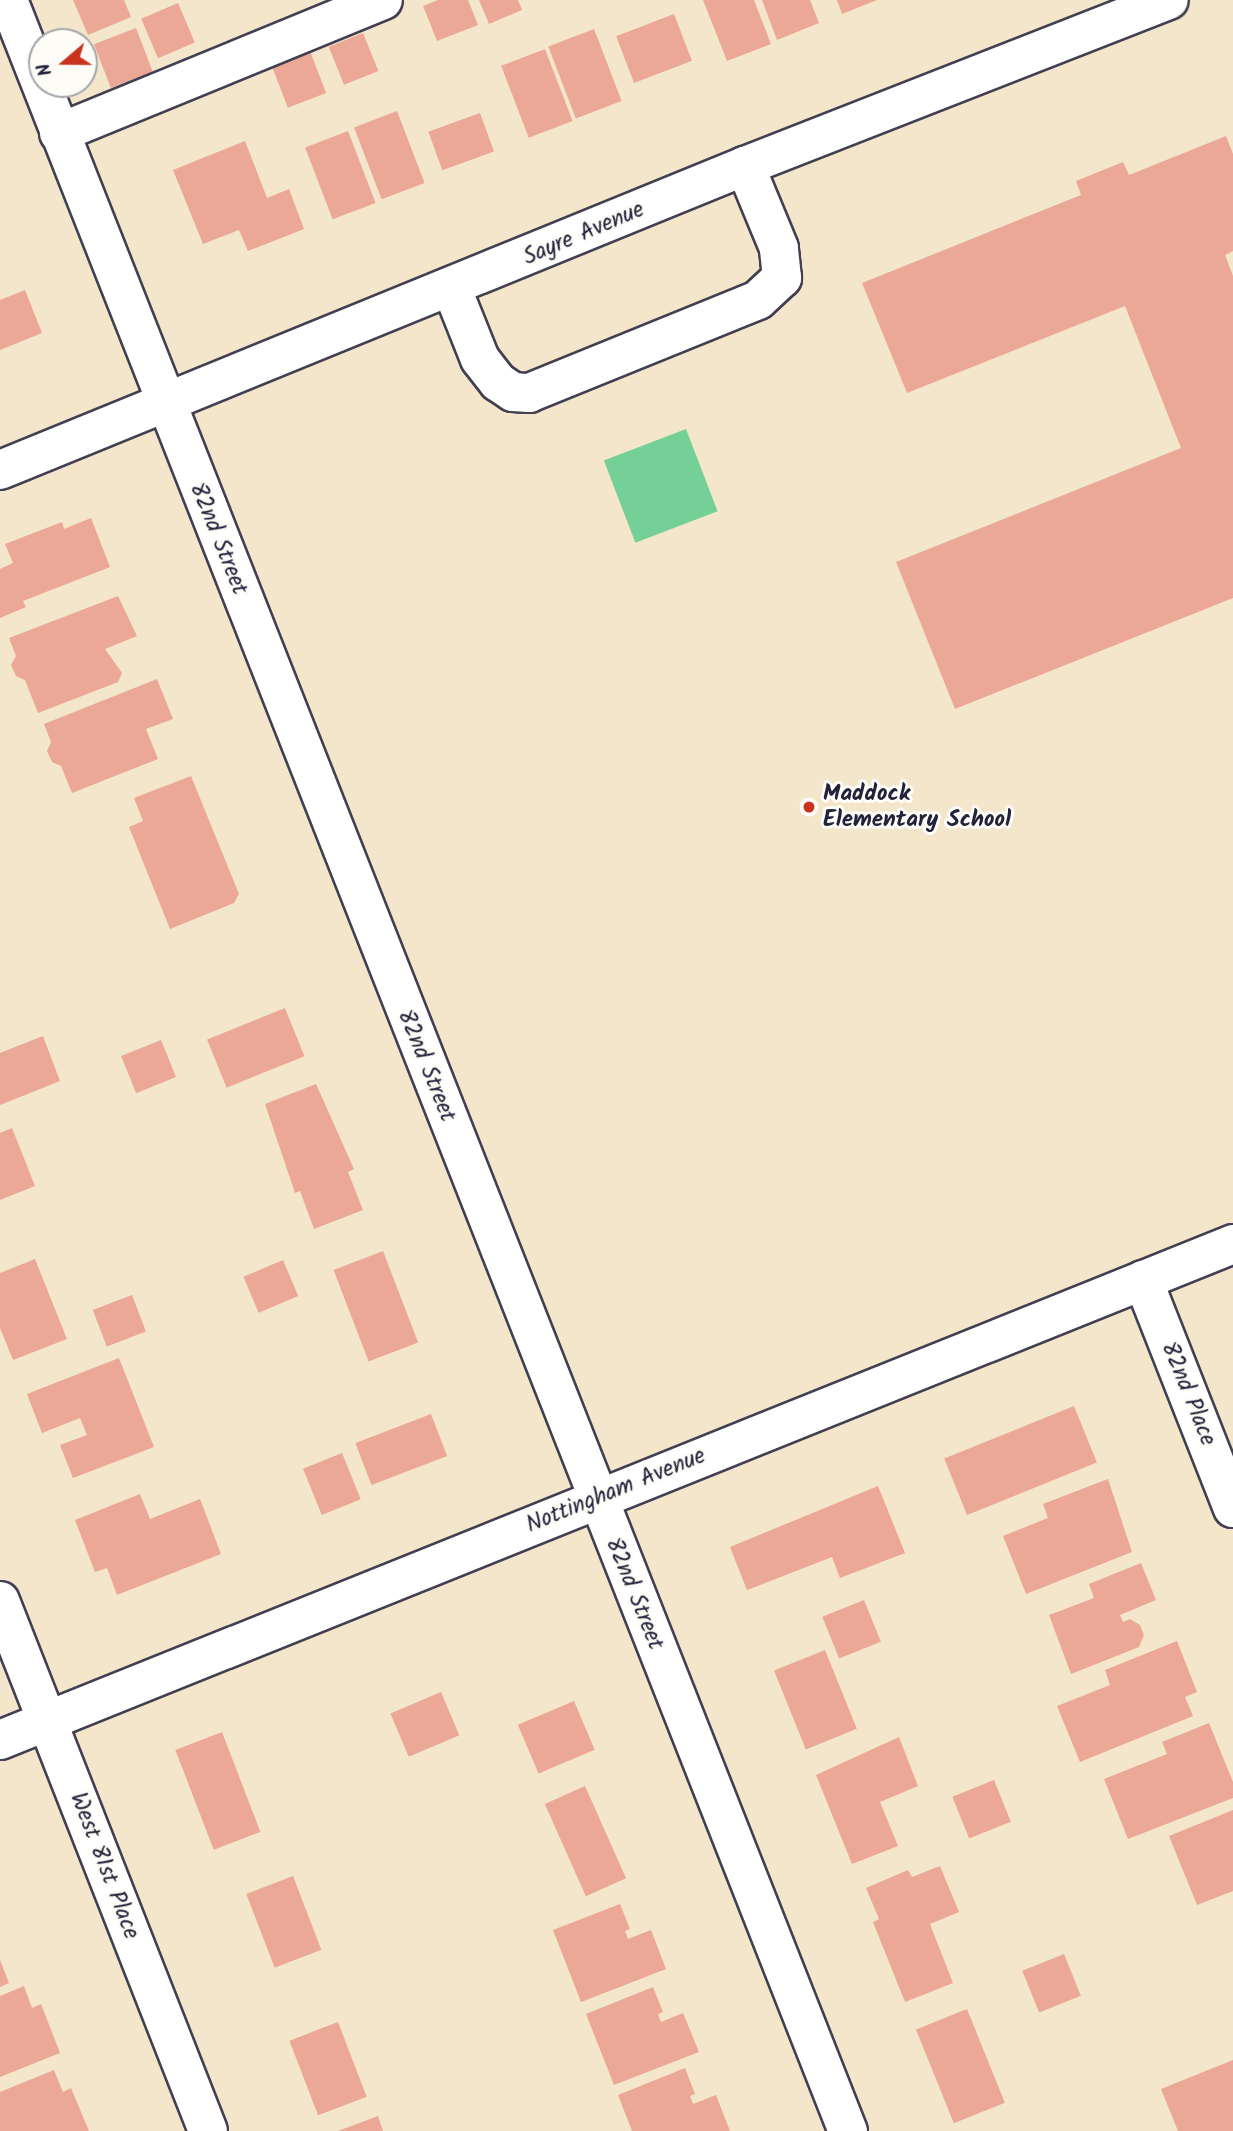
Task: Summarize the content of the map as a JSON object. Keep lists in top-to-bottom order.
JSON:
{
  "streets": {
    "street": [
      "Sayre Avenue",
      "82nd Street",
      "82nd Place",
      "Nottingham Avenue",
      "West 81st Place"
    ]
  },
  "crossings": [
    ["Sayre Avenue", "82nd Street"],
    ["82nd Street", "Nottingham Avenue"],
    ["82nd Place", "Nottingham Avenue"],
    ["Nottingham Avenue", "West 81st Place"]
  ],
  "places": ["Maddock Elementary School"],
  "north": "left"
}
